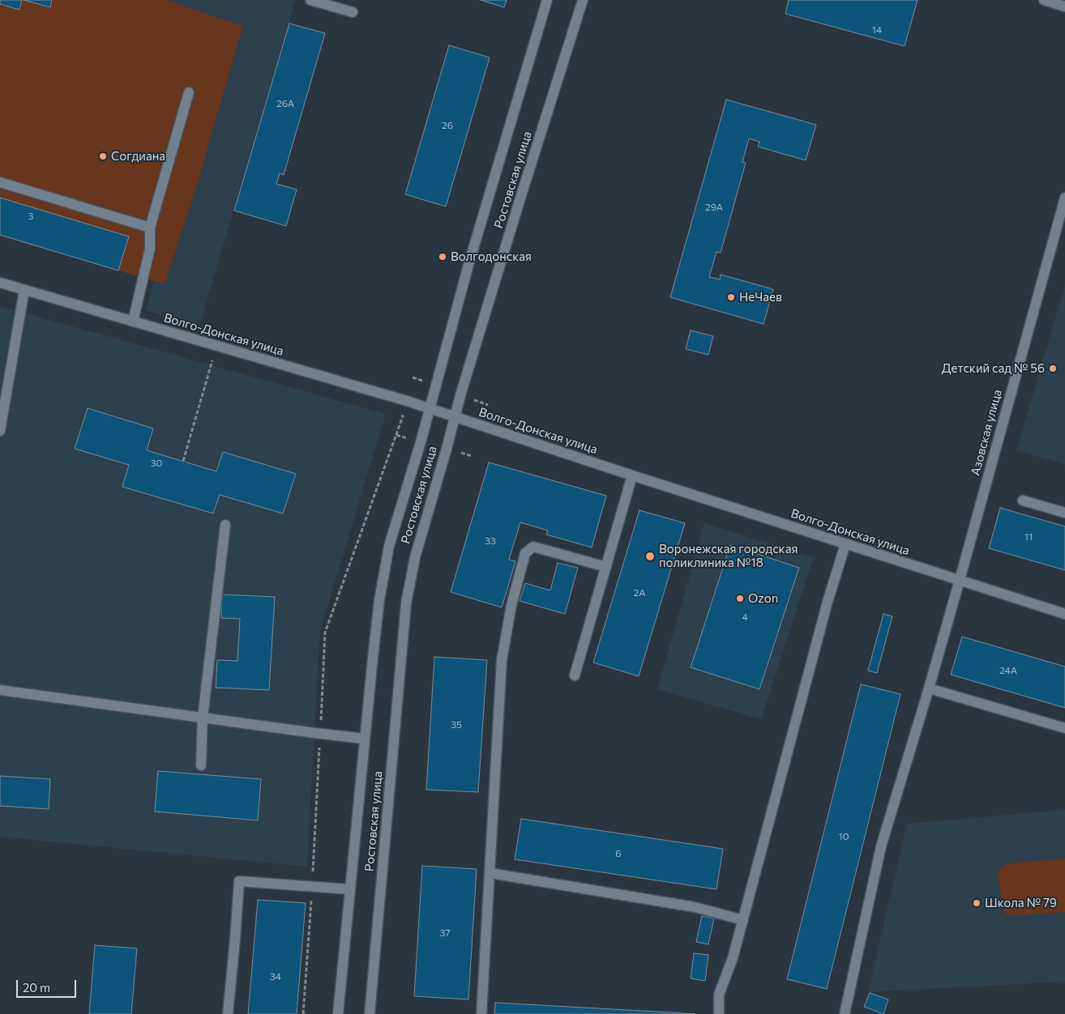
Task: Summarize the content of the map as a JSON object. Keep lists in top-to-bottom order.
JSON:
{
  "streets": {
    "street": ["Ростовская улица", "Волго-Донская улица", "Азовская улица"]
  },
  "crossings": [
    ["Ростовская улица", "Волго-Донская улица"],
    ["Волго-Донская улица", "Азовская улица"]
  ],
  "places": [
    "Согдиана",
    "Волгодонская",
    "НеЧаев",
    "Детский сад № 56",
    "Воронежская городская поликлиника №18",
    "Ozon",
    "Школа № 79"
  ],
  "house_numbers": [
    "14",
    "26А",
    "26",
    "29А",
    "3",
    "30",
    "11",
    "33",
    "2А",
    "4",
    "24А",
    "35",
    "10",
    "6",
    "37",
    "34"
  ],
  "scale_bar": "20 m"
}
